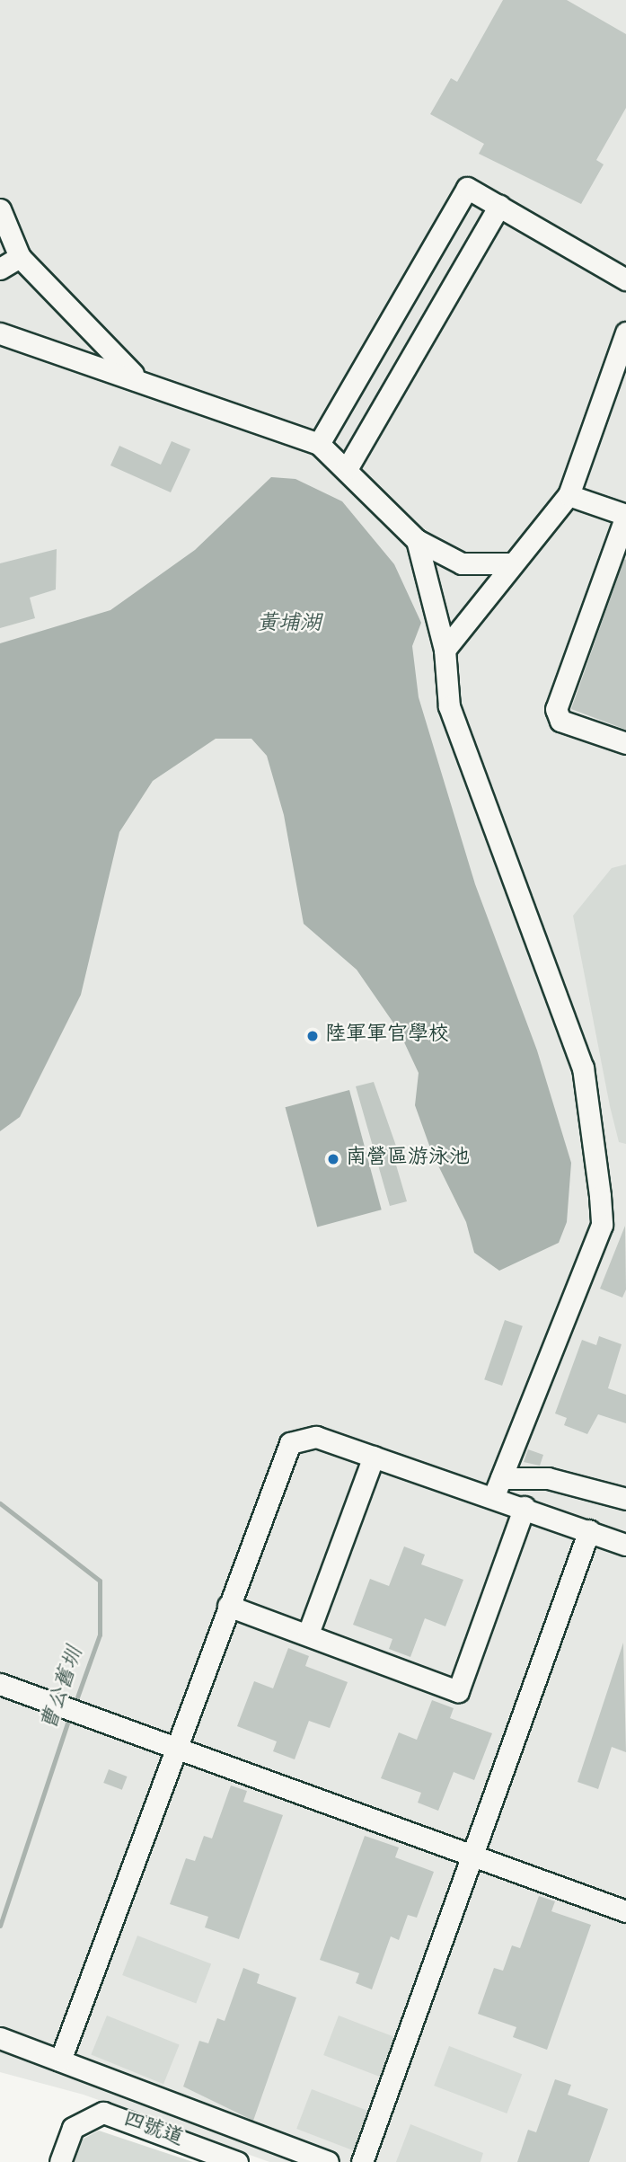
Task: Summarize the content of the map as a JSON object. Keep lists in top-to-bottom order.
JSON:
{
  "streets": {
    "street": ["四號道"]
  },
  "water": ["黃埔湖", "曹公舊圳"],
  "places": ["陸軍軍官學校", "南營區游泳池"]
}
